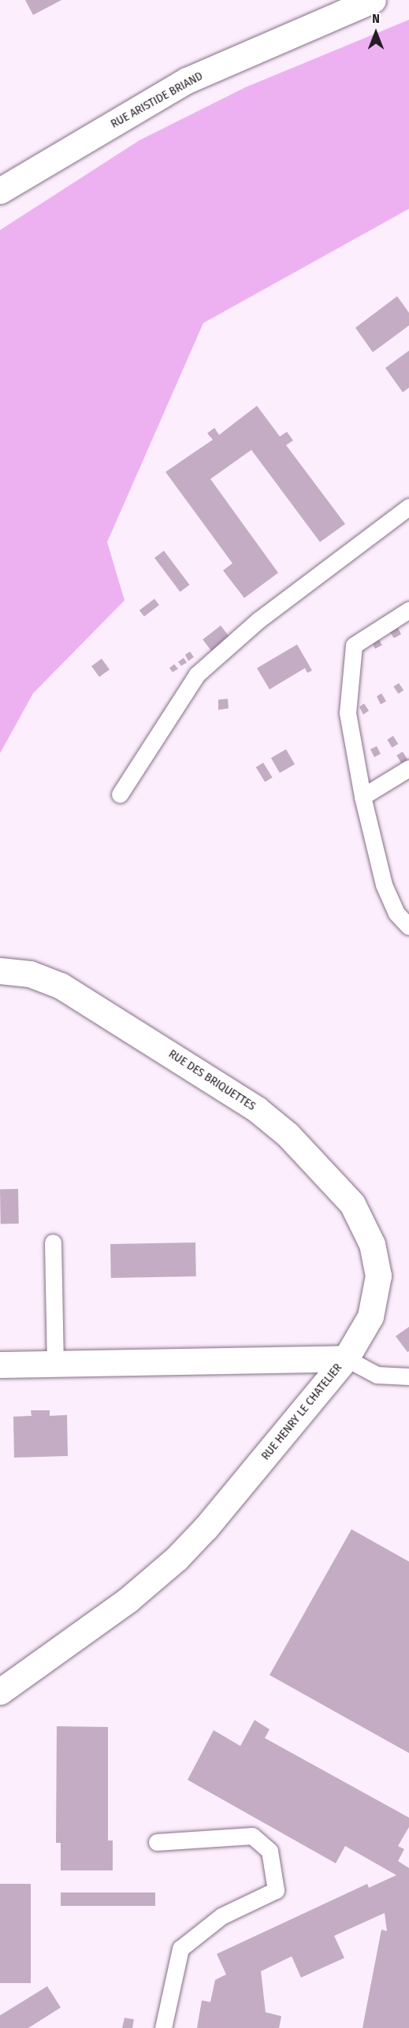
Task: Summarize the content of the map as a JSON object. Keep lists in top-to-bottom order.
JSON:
{
  "streets": {
    "street": ["RUE ARISTIDE BRIAND", "RUE DES BRIQUETTES", "RUE HENRY LE CHATELIER"]
  },
  "crossings": [
    ["RUE DES BRIQUETTES", "RUE HENRY LE CHATELIER"]
  ],
  "north": "top"
}
